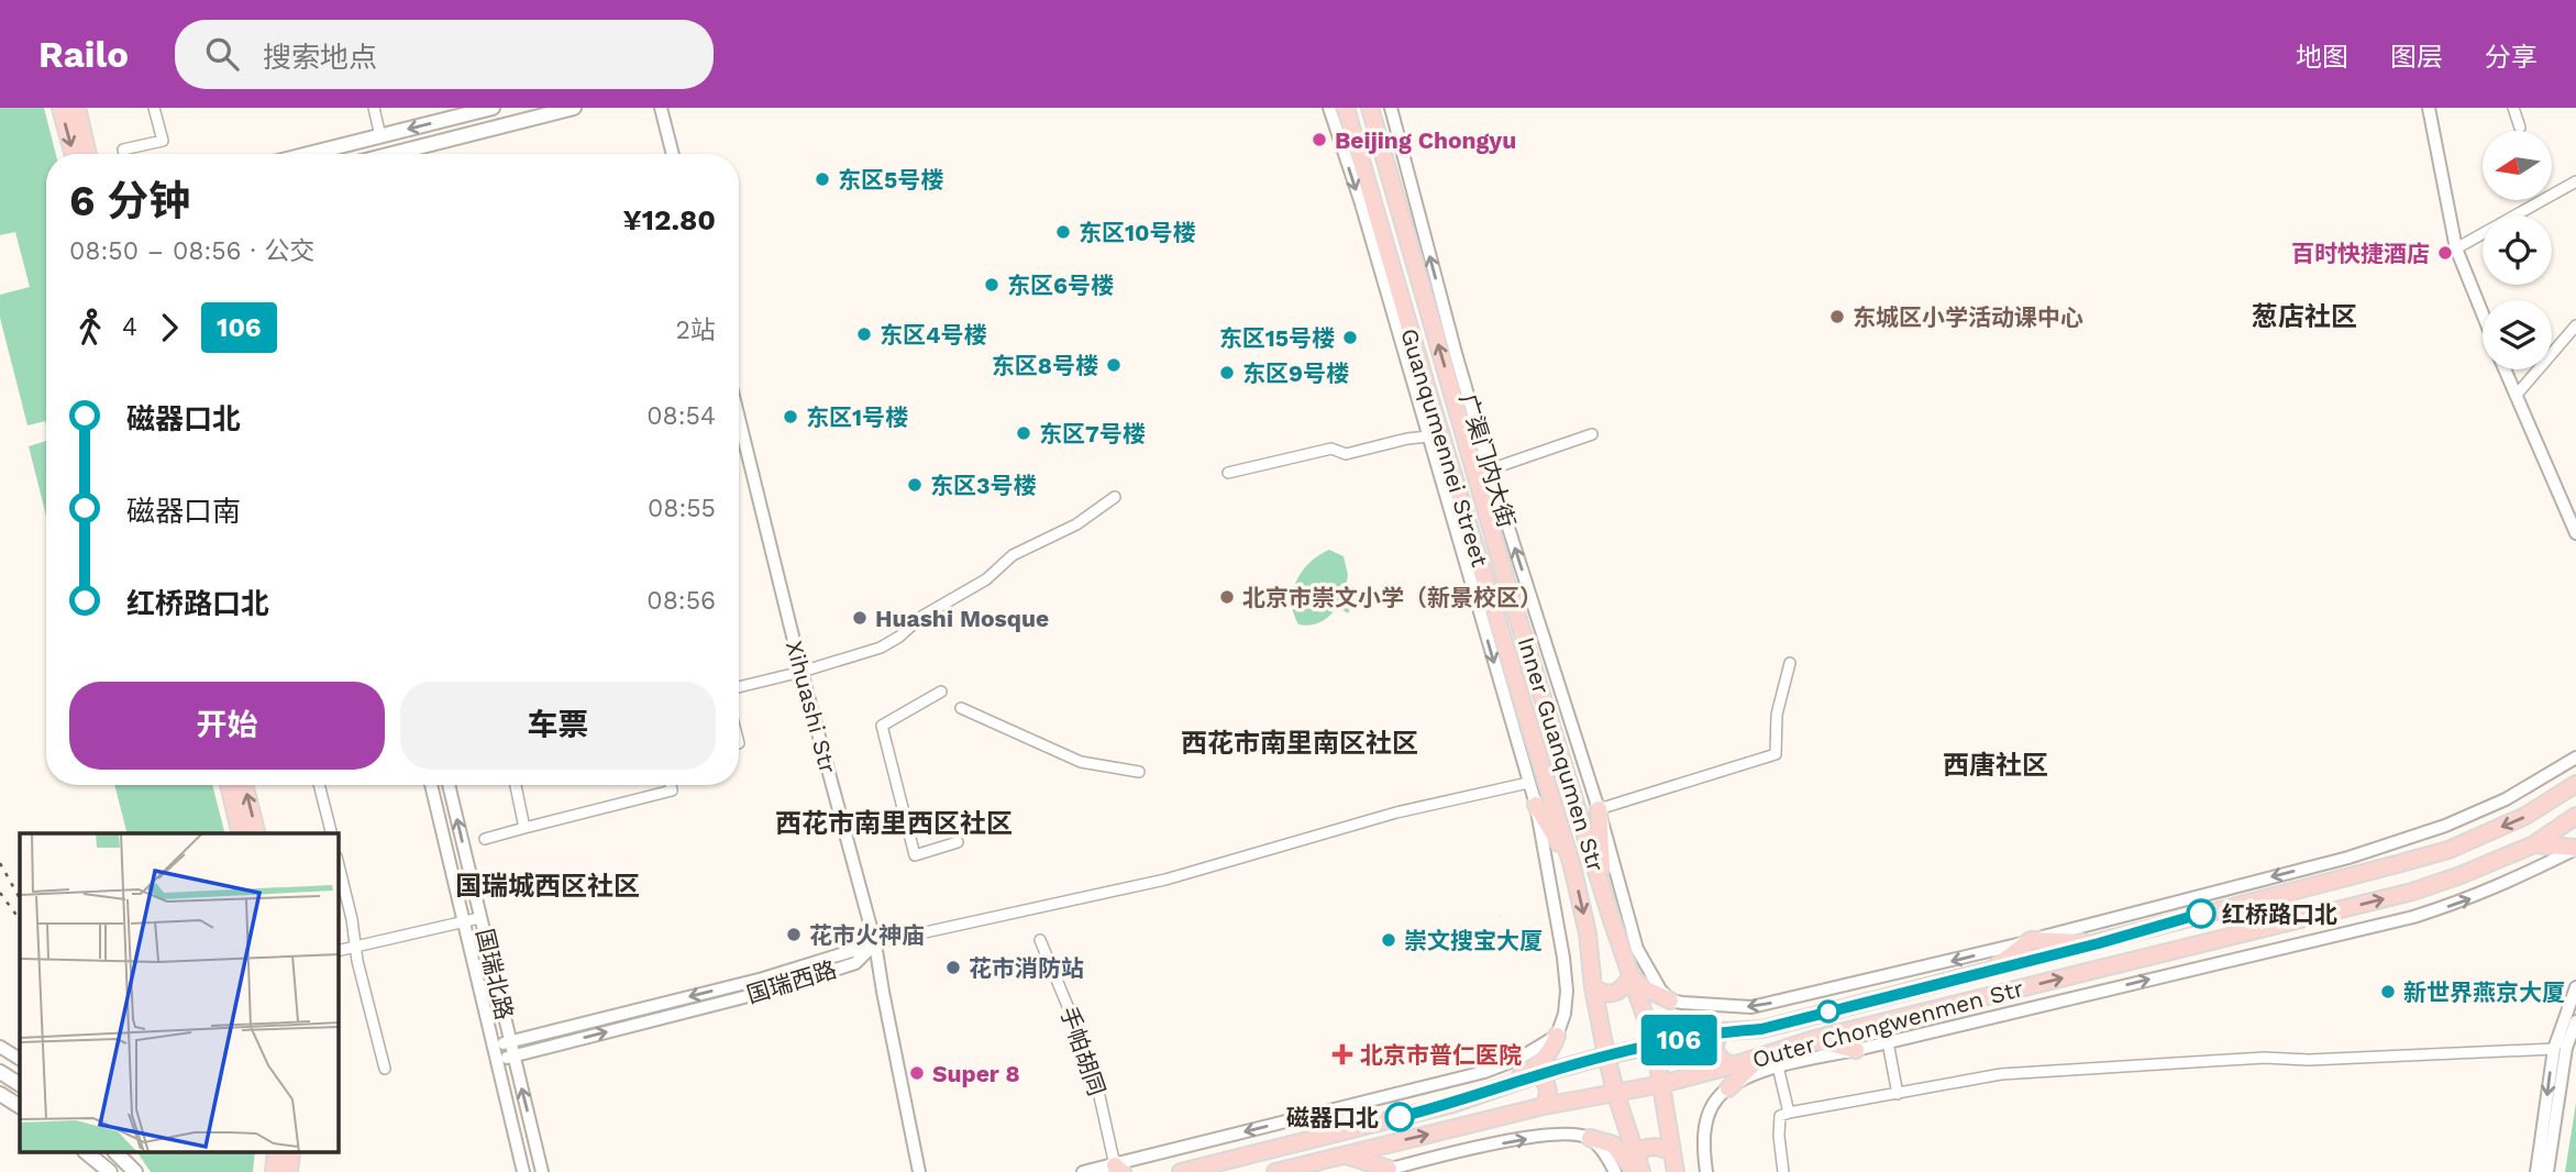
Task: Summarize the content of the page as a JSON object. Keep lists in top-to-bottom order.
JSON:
{
  "streets": {
    "main road": ["Guanqumennei Street", "Inner Guanqumen Str", "Outer Chongwenmen Str"],
    "street": [
      "广渠门内大街",
      "Xihuashi Str",
      "国瑞北路",
      "国瑞西路",
      "手帕胡同"
    ]
  },
  "crossings": [
    ["Guanqumennei Street", "Outer Chongwenmen Str"],
    ["Xihuashi Str", "国瑞西路"],
    ["Inner Guanqumen Str", "Outer Chongwenmen Str"],
    ["国瑞北路", "国瑞西路"]
  ],
  "one_way": ["Inner Guanqumen Str"],
  "districts": [
    "葱店社区",
    "西花市南里南区社区",
    "西唐社区",
    "西花市南里西区社区",
    "国瑞城西区社区"
  ],
  "places": {
    "other": [
      "Beijing Chongyu",
      "东区5号楼",
      "东区10号楼",
      "百时快捷酒店",
      "东区6号楼",
      "东城区小学活动课中心",
      "东区4号楼",
      "东区15号楼",
      "东区8号楼",
      "东区9号楼",
      "东区1号楼",
      "东区7号楼",
      "东区3号楼",
      "北京市崇文小学（新景校区）",
      "Huashi Mosque",
      "红桥路口北",
      "花市火神庙",
      "崇文搜宝大厦",
      "花市消防站",
      "新世界燕京大厦",
      "Super 8",
      "磁器口北"
    ],
    "health": ["北京市普仁医院"]
  },
  "lines": ["bus line 106"],
  "north": "left",
  "page": {
    "header": "Railo",
    "search": "搜索地点",
    "nav": ["地图", "图层", "分享"],
    "on_map": "106",
    "heading": ["6 分钟", "08:50 – 08:56 · 公交", "¥12.80"],
    "legs": ["4", "106", "2站"],
    "list": [
      {
        "name": "磁器口北",
        "value": "08:54"
      },
      {
        "name": "磁器口南",
        "value": "08:55"
      },
      {
        "name": "红桥路口北",
        "value": "08:56"
      }
    ],
    "buttons": ["开始", "车票"]
  }
}
